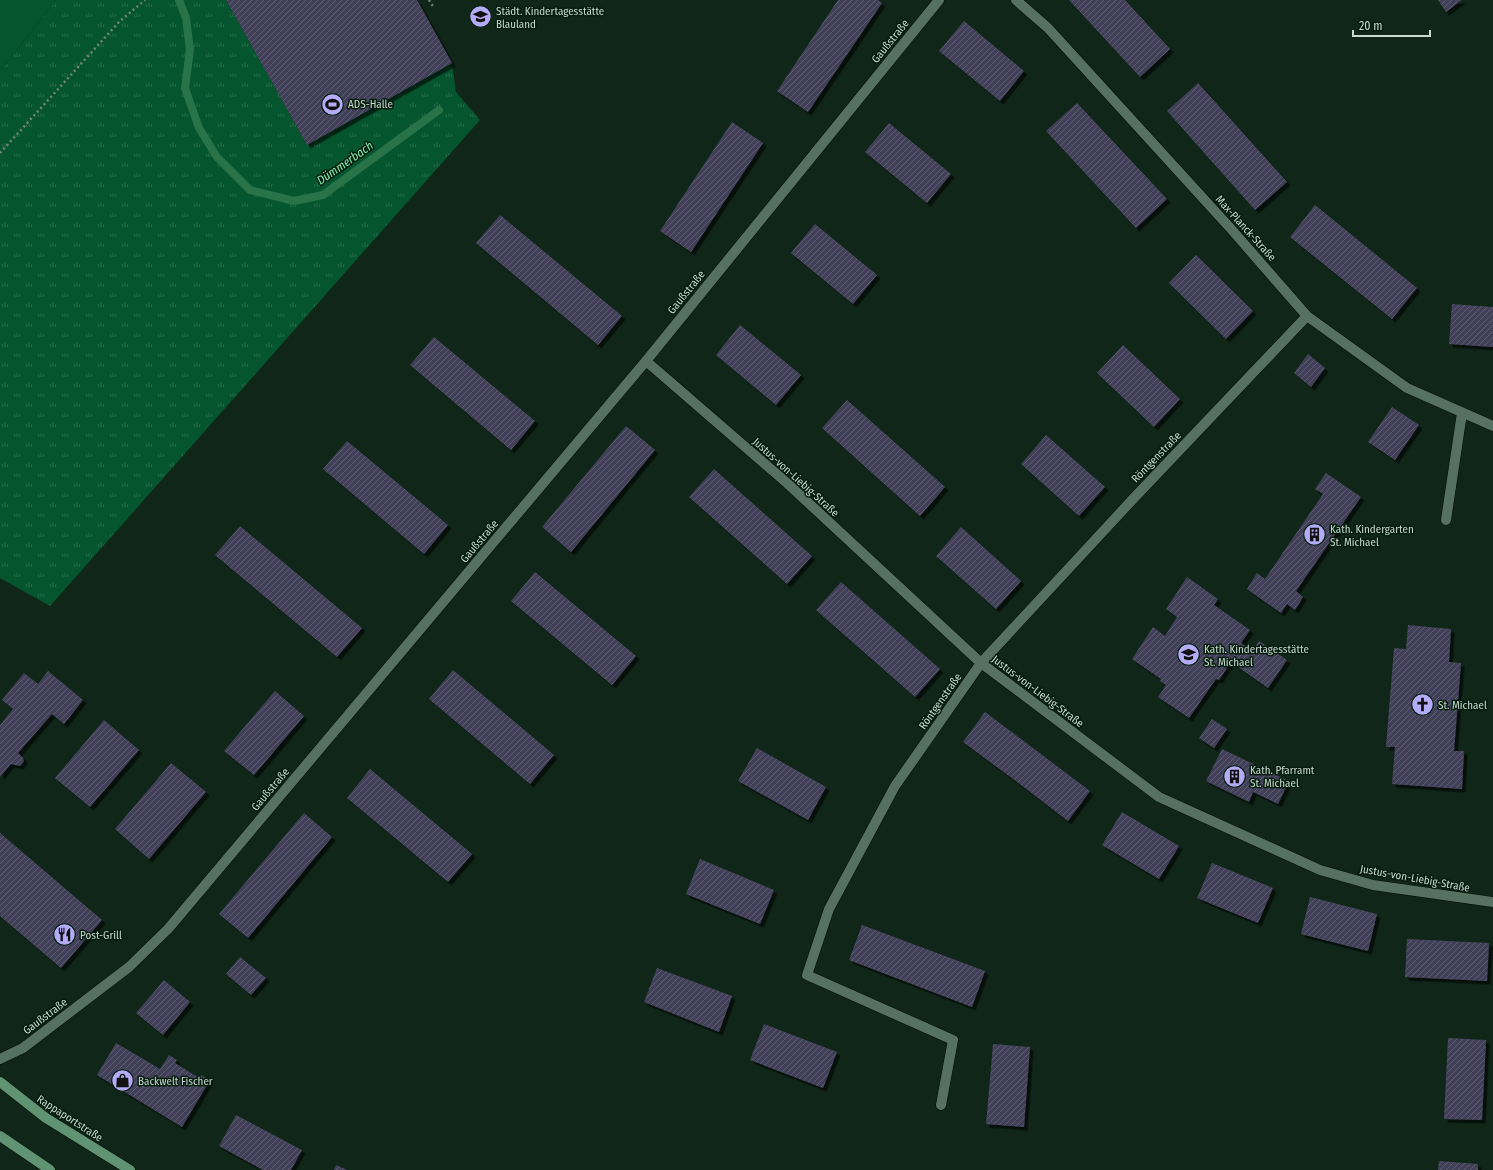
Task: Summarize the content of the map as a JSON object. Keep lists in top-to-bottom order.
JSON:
{
  "streets": {
    "main road": ["Rappaportstraße"],
    "street": [
      "Gaußstraße",
      "Max-Planck-Straße",
      "Röntgenstraße",
      "Justus-von-Liebig-Straße"
    ]
  },
  "crossings": [
    ["Gaußstraße", "Justus-von-Liebig-Straße"],
    ["Max-Planck-Straße", "Röntgenstraße"],
    ["Röntgenstraße", "Justus-von-Liebig-Straße"]
  ],
  "water": ["Dümmerbach"],
  "places": {
    "school or university": ["Städt. Kindertagesstätte Blauland", "Kath. Kindertagesstätte St. Michael"],
    "sports": ["ADS-Halle"],
    "building": ["Kath. Kindergarten St. Michael", "Kath. Pfarramt St. Michael"],
    "church": ["St. Michael"],
    "restaurant": ["Post-Grill"],
    "shop": ["Backwelt Fischer"]
  },
  "scale_bar": "20 m"
}
